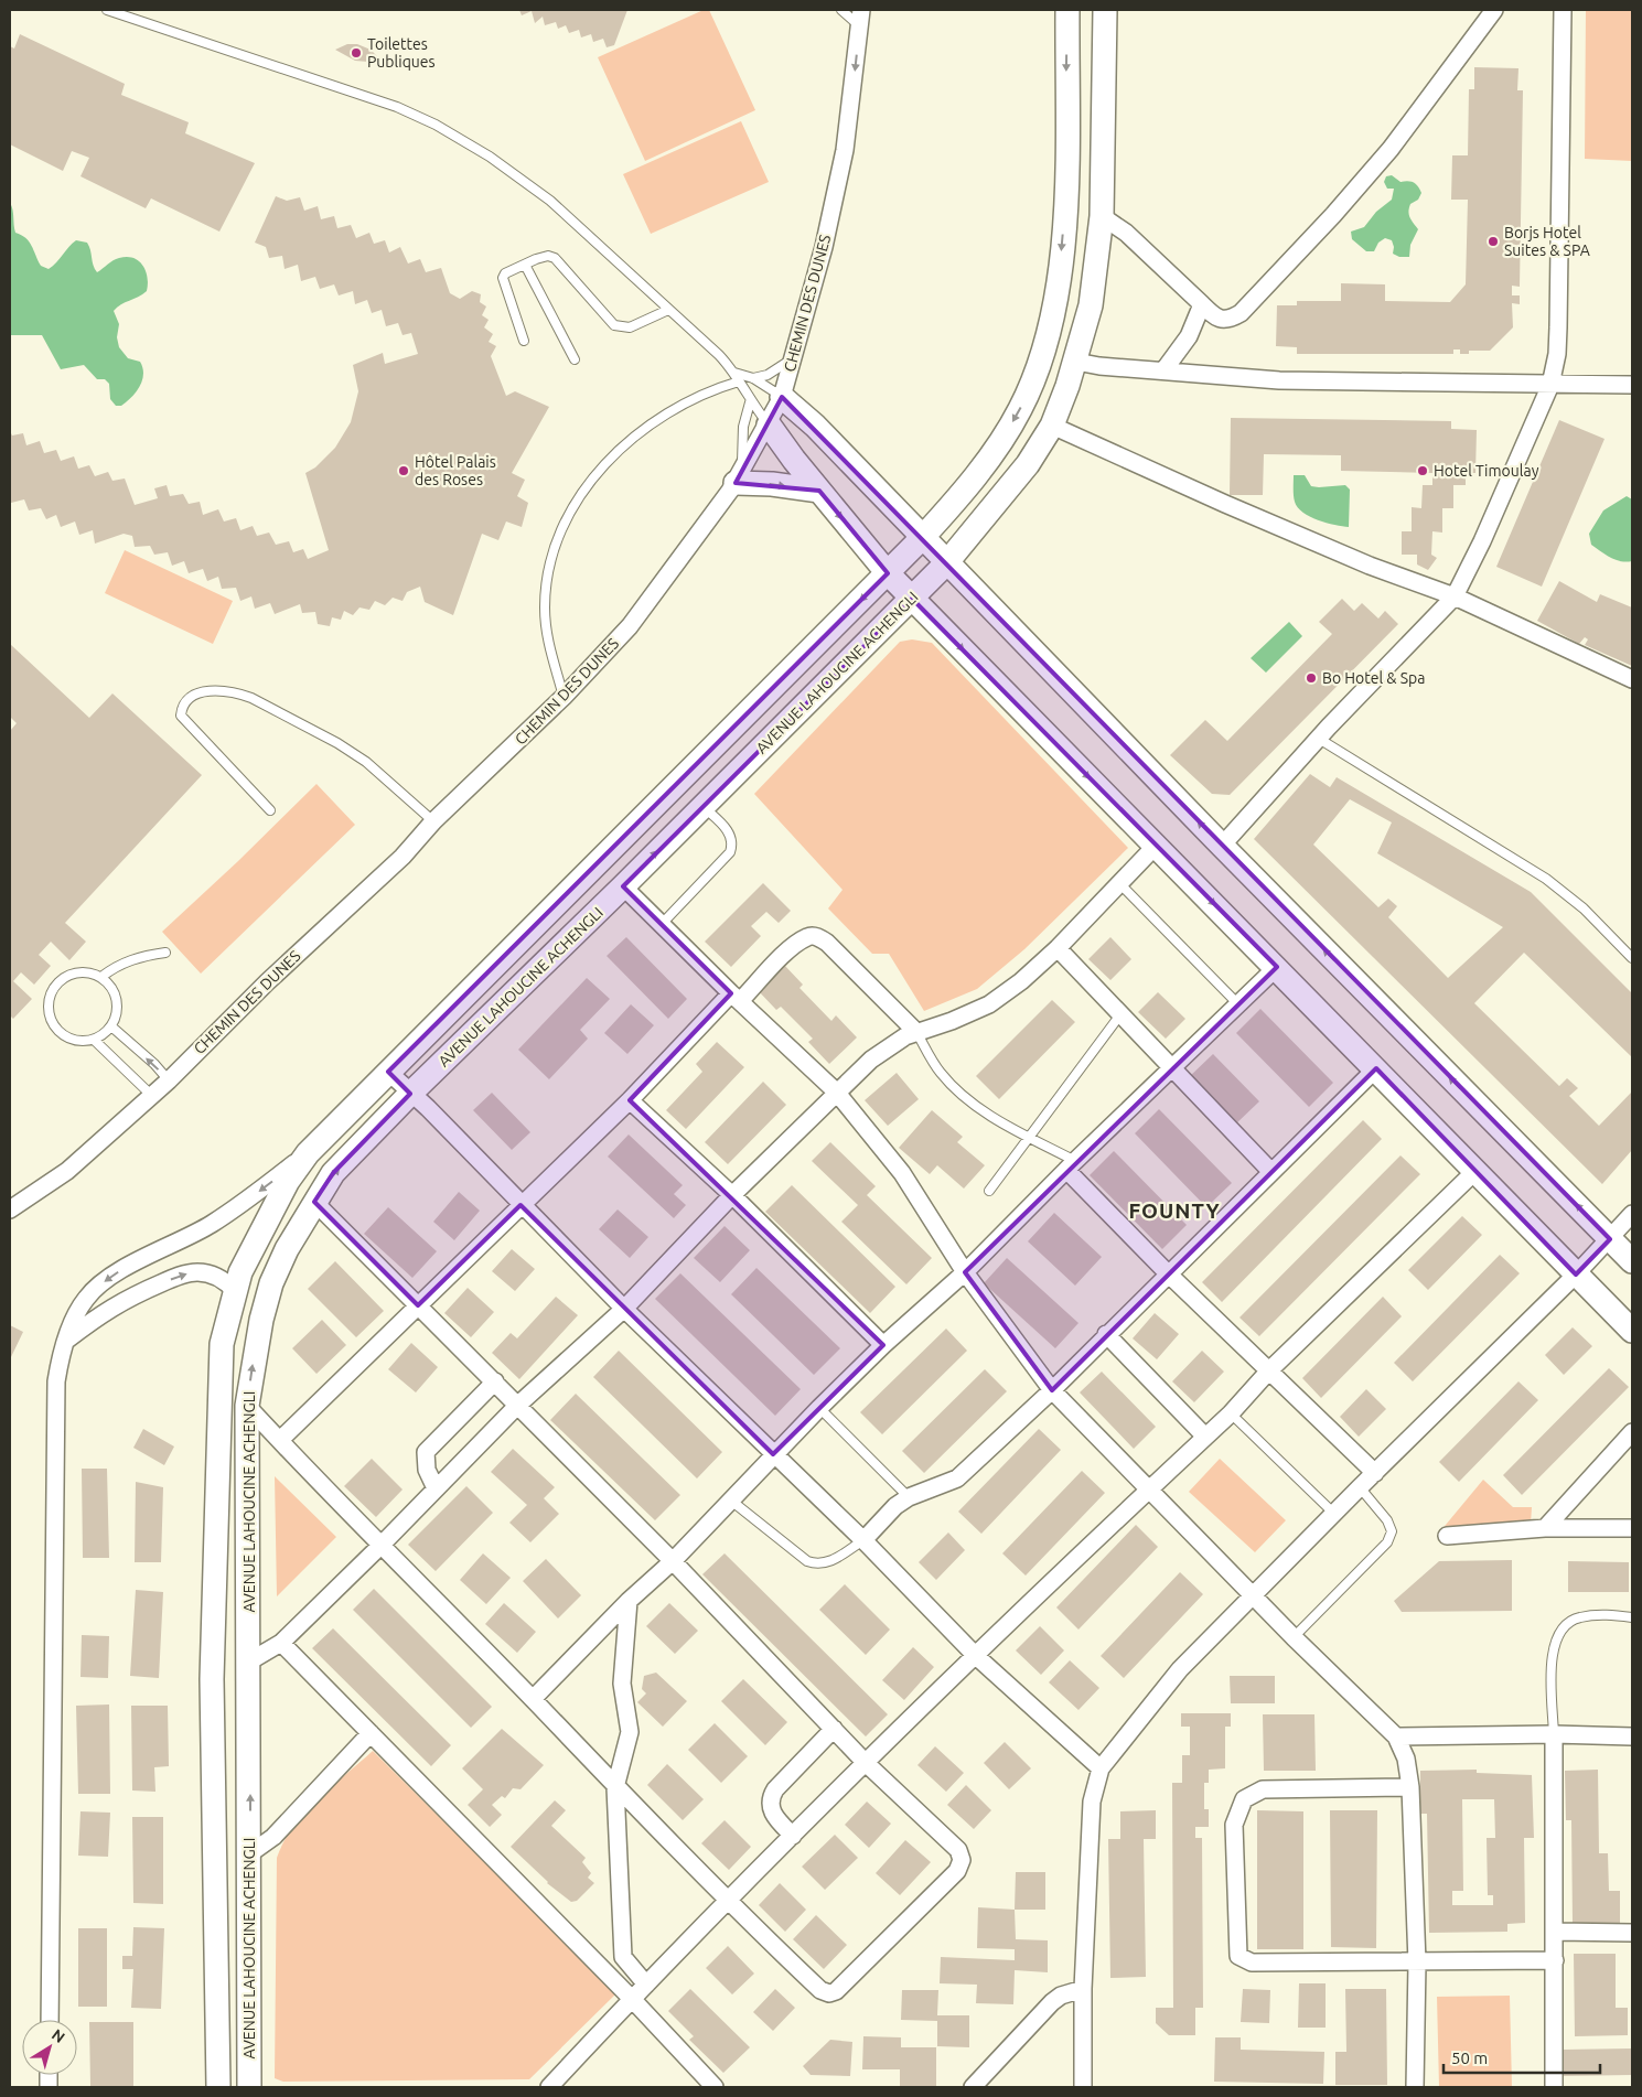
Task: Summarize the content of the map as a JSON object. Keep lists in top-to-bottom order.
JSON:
{
  "streets": {
    "street": ["CHEMIN DES DUNES", "AVENUE LAHOUCINE ACHENGLI"]
  },
  "districts": ["FOUNTY"],
  "places": [
    "Toilettes Publiques",
    "Borjs Hotel Suites & SPA",
    "Hôtel Palais des Roses",
    "Hotel Timoulay",
    "Bo Hotel & Spa"
  ],
  "scale_bar": "50 m",
  "north": "top right"
}
